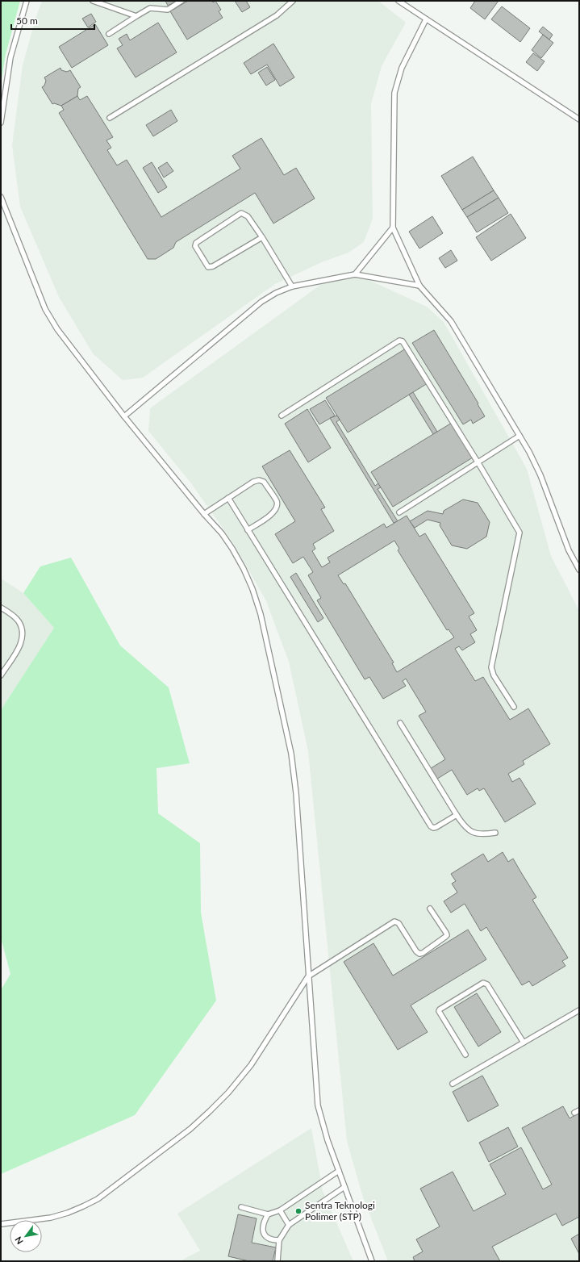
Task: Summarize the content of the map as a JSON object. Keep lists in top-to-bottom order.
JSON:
{
  "places": ["Sentra Teknologi Polimer (STP)"],
  "scale_bar": "50 m",
  "north": "bottom left"
}
